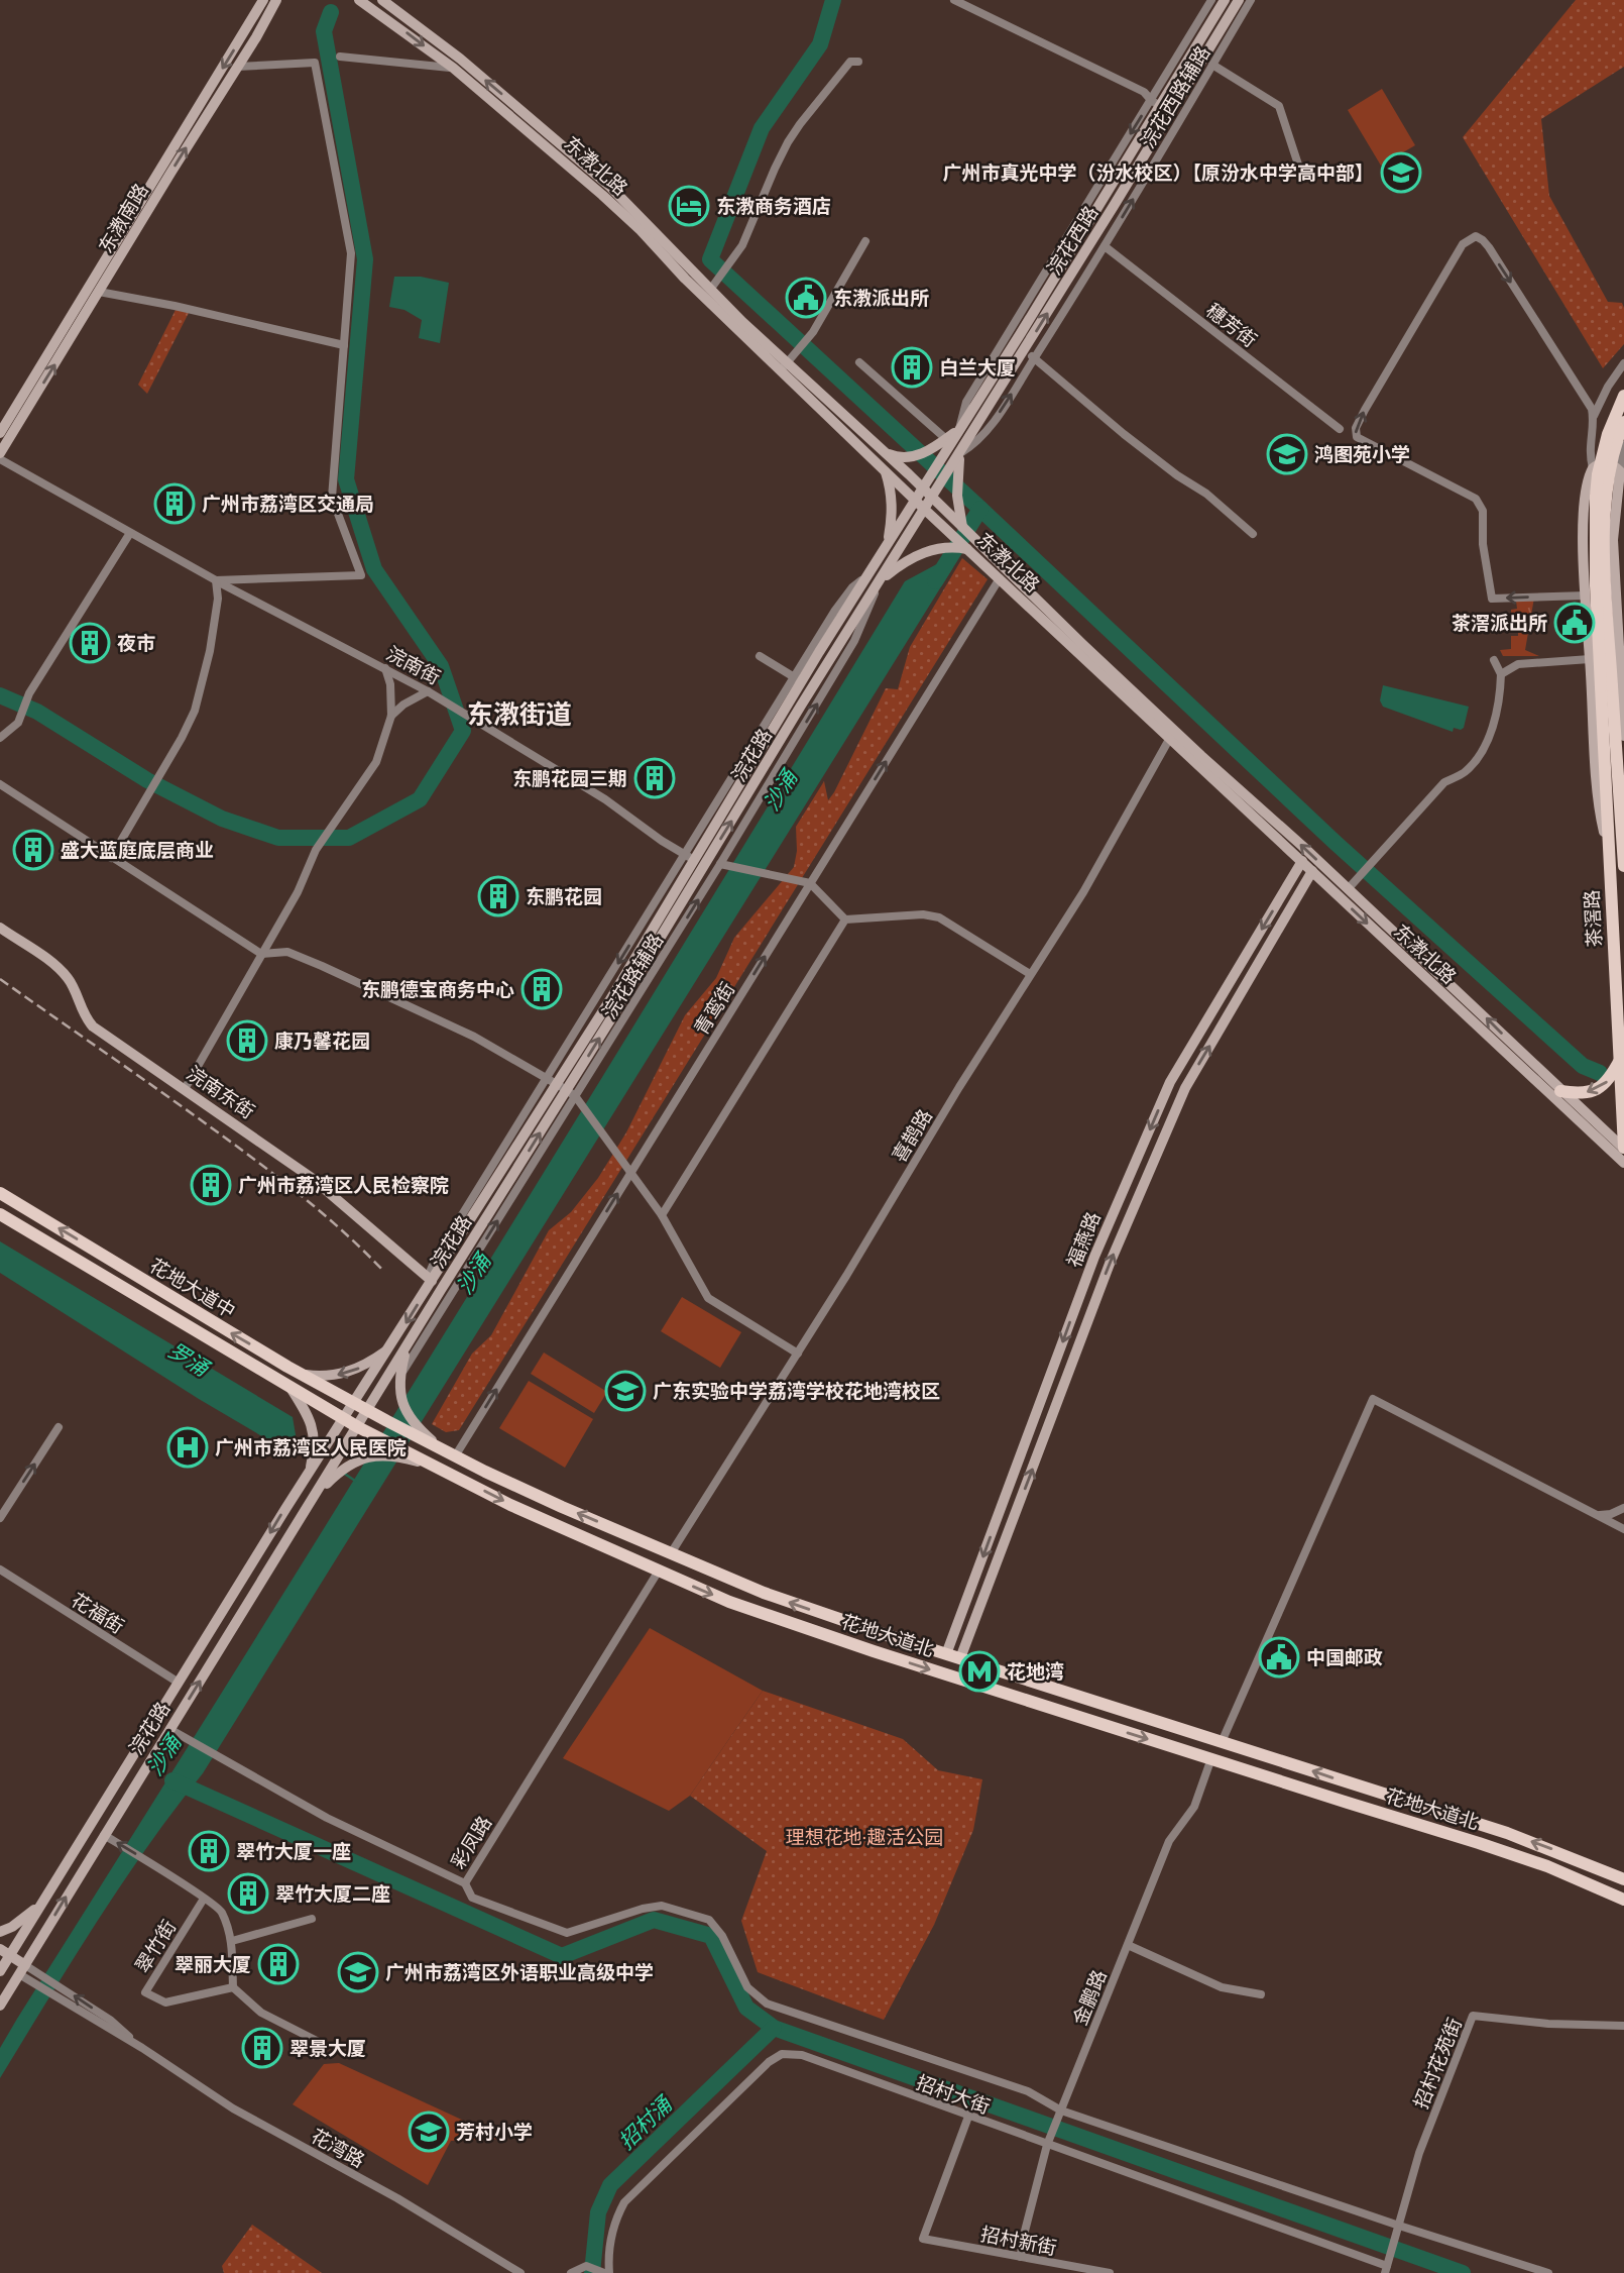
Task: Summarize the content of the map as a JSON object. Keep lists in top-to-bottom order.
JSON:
{
  "streets": {
    "main road": [
      "东漖北路",
      "东漖南路",
      "浣花西路",
      "浣花路",
      "茶滘路",
      "浣南东街",
      "福燕路",
      "花地大道中",
      "花地大道北"
    ],
    "street": [
      "浣花西路辅路",
      "穗芳街",
      "浣南街",
      "浣花路辅路",
      "青鸾街",
      "喜鹊路",
      "花福街",
      "彩凤路",
      "翠竹街",
      "金鹏路",
      "招村花苑街",
      "招村大街",
      "花湾路",
      "招村新街"
    ]
  },
  "crossings": [
    ["浣花西路辅路", "浣花西路"],
    ["浣花西路辅路", "穗芳街"],
    ["东漖北路", "浣花西路"],
    ["东漖北路", "浣花路"],
    ["东漖北路", "茶滘路"],
    ["东漖北路", "青鸾街"],
    ["东漖北路", "喜鹊路"],
    ["东漖北路", "福燕路"],
    ["浣花西路", "浣花路"],
    ["浣南街", "浣花路"],
    ["浣花路", "浣花路辅路"],
    ["浣花路", "浣南东街"],
    ["浣花路", "花地大道中"],
    ["浣花路", "花福街"],
    ["浣花路", "花地大道北"],
    ["浣花路", "彩凤路"],
    ["浣花路", "花湾路"],
    ["青鸾街", "花地大道北"],
    ["喜鹊路", "花地大道北"],
    ["福燕路", "花地大道北"],
    ["花地大道中", "花地大道北"],
    ["花地大道北", "彩凤路"],
    ["花地大道北", "金鹏路"],
    ["金鹏路", "招村大街"],
    ["金鹏路", "招村新街"],
    ["招村花苑街", "招村大街"],
    ["招村大街", "招村新街"]
  ],
  "one_way": ["浣花西路辅路", "浣花路辅路"],
  "districts": ["东漖街道"],
  "water": ["沙涌", "罗涌", "招村涌"],
  "parks": ["理想花地·趣活公园"],
  "places": {
    "school or university": [
      "广州市真光中学（汾水校区）【原汾水中学高中部】",
      "鸿图苑小学",
      "广东实验中学荔湾学校花地湾校区",
      "广州市荔湾区外语职业高级中学",
      "芳村小学"
    ],
    "hotel": ["东漖商务酒店"],
    "public building": ["东漖派出所", "茶滘派出所", "中国邮政"],
    "building": [
      "白兰大厦",
      "广州市荔湾区交通局",
      "夜市",
      "东鹏花园三期",
      "盛大蓝庭底层商业",
      "东鹏花园",
      "东鹏德宝商务中心",
      "康乃馨花园",
      "广州市荔湾区人民检察院",
      "翠竹大厦一座",
      "翠竹大厦二座",
      "翠丽大厦",
      "翠景大厦"
    ],
    "hospital": ["广州市荔湾区人民医院"],
    "metro station": ["花地湾"]
  }
}
